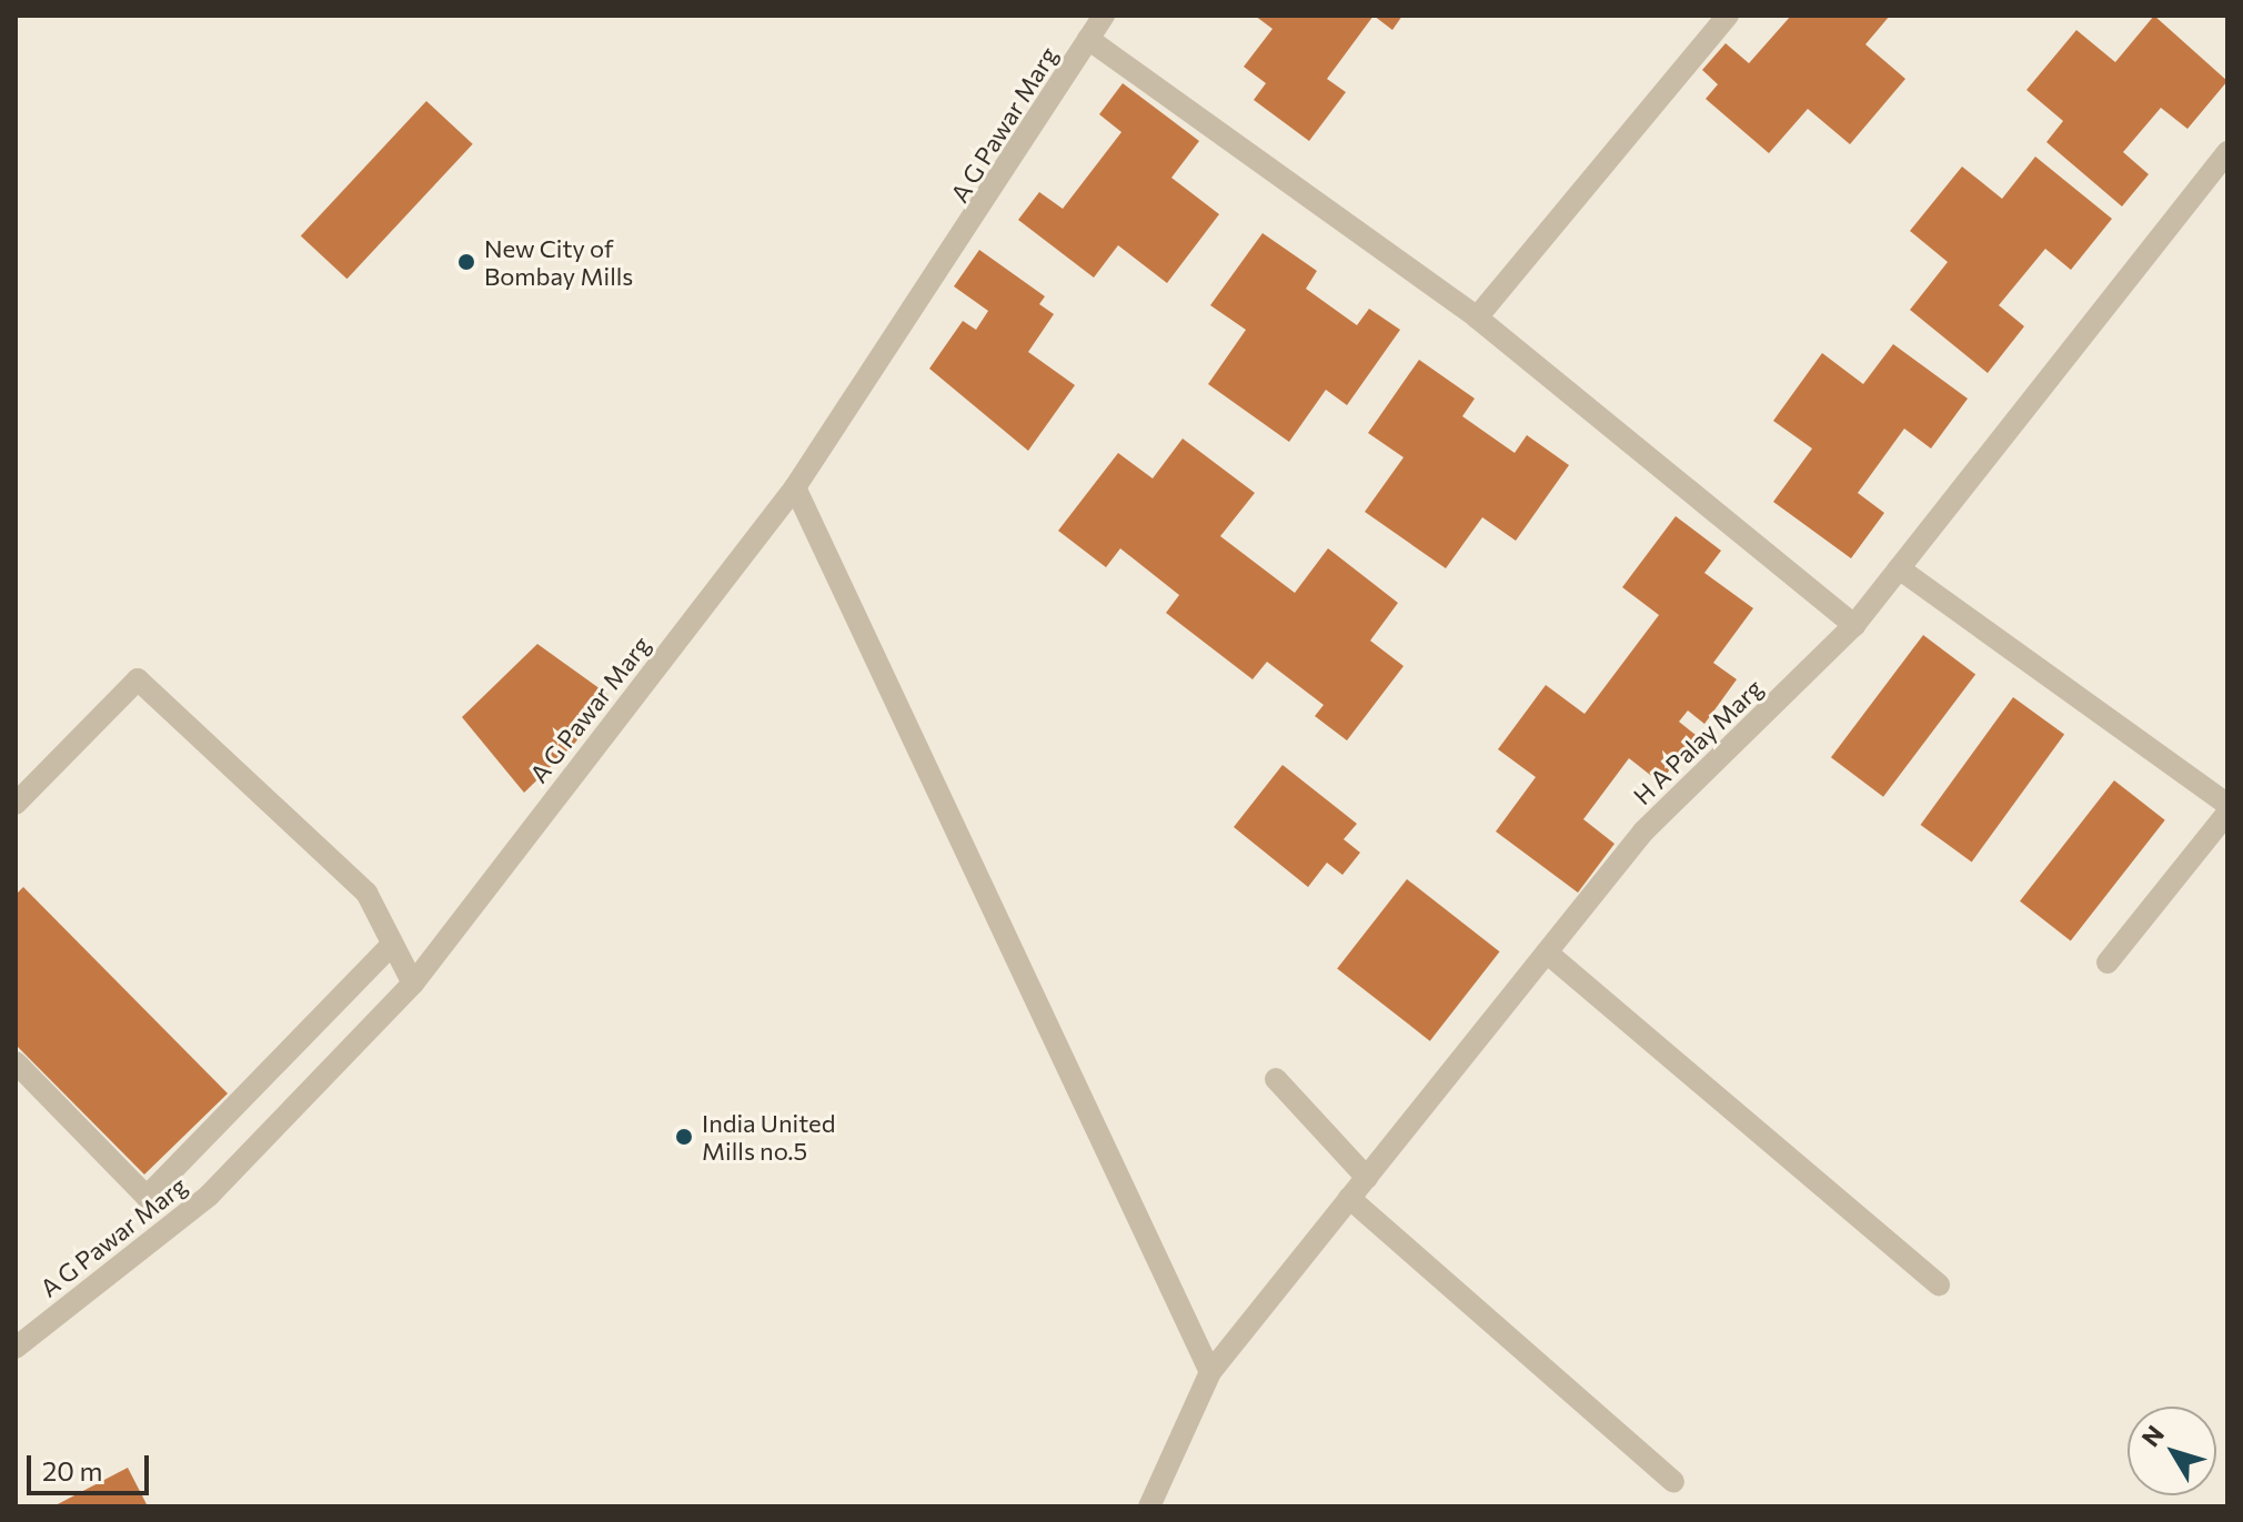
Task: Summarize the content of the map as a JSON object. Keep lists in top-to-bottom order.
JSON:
{
  "streets": {
    "street": ["A G Pawar Marg", "H A Palay Marg"]
  },
  "places": ["New City of Bombay Mills", "India United Mills no.5"],
  "scale_bar": "20 m",
  "north": "top left"
}
